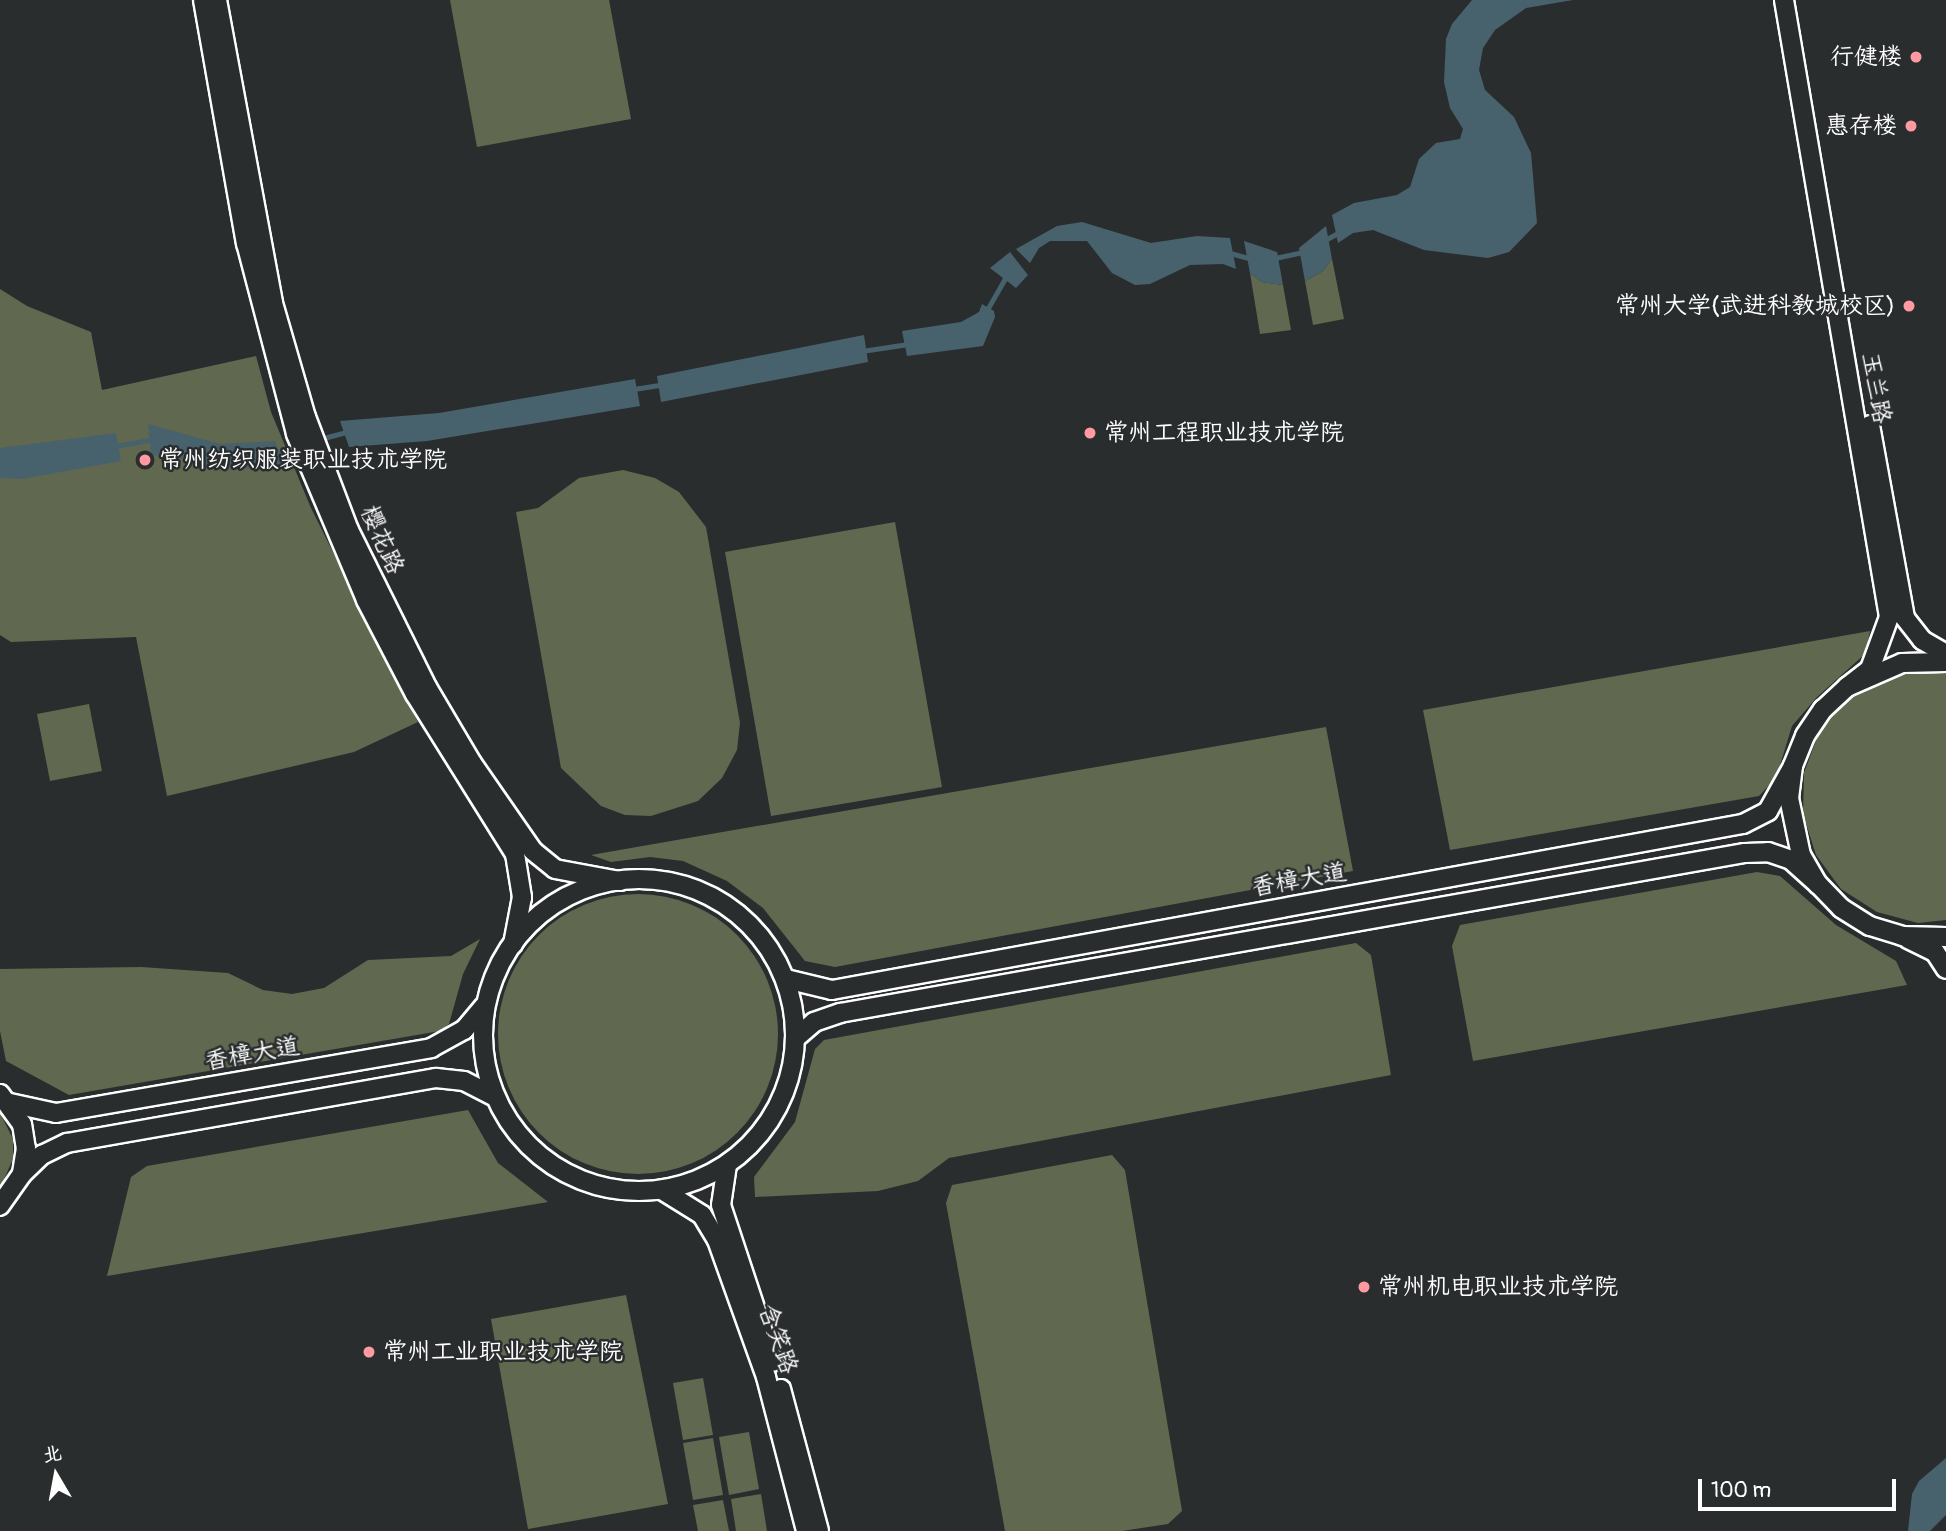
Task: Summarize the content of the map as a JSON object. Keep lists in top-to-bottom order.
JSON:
{
  "streets": {
    "street": [
      "玉兰路",
      "樱花路",
      "香樟大道",
      "含笑路"
    ]
  },
  "crossings": [
    ["玉兰路", "香樟大道"]
  ],
  "places": [
    "行健楼",
    "惠存楼",
    "常州大学(武进科教城校区)",
    "常州工程职业技术学院",
    "常州纺织服装职业技术学院",
    "常州机电职业技术学院",
    "常州工业职业技术学院"
  ],
  "scale_bar": "100 m",
  "north": "top"
}
